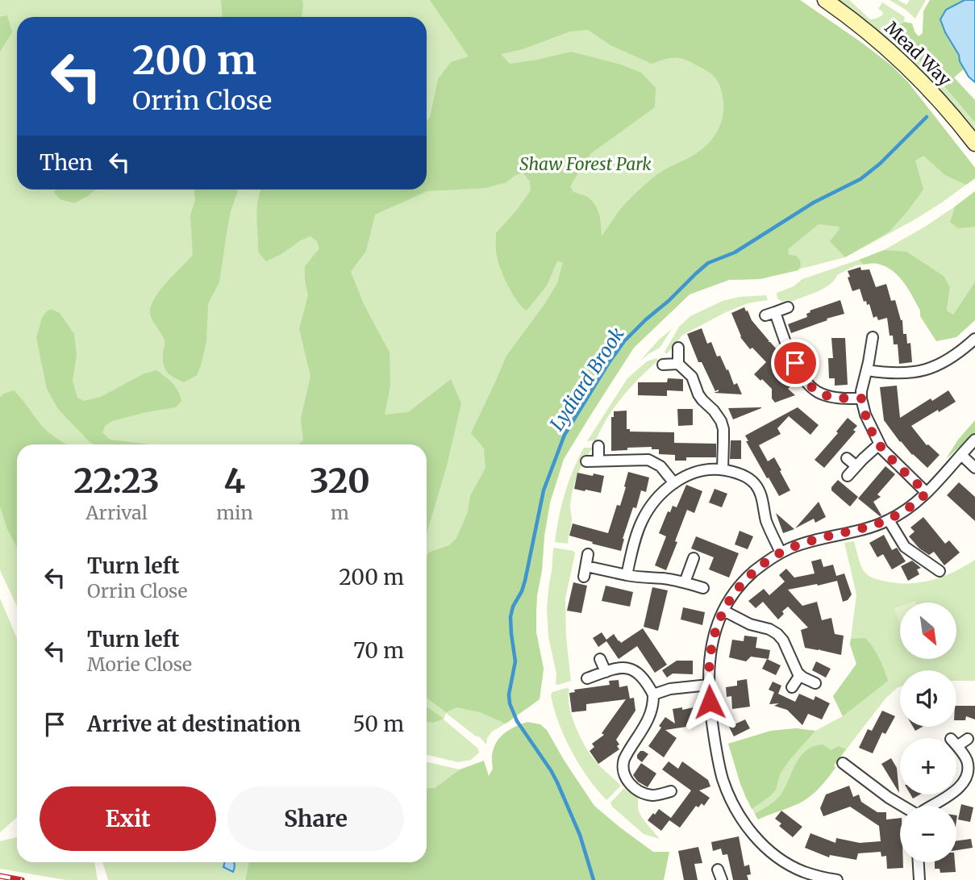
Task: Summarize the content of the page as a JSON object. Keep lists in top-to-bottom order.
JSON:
{
  "streets": {
    "main road": ["Mead Way"]
  },
  "water": ["Lydiard Brook"],
  "parks": ["Shaw Forest Park"],
  "north": "bottom right",
  "page": {
    "turn": ["200 m", "Orrin Close"],
    "then": "Then",
    "eta": [
      "22:23",
      "Arrival",
      "4",
      "min",
      "320",
      "m"
    ],
    "list": [
      {
        "name": "Turn left",
        "note": "Orrin Close",
        "value": "200 m"
      },
      {
        "name": "Turn left",
        "note": "Morie Close",
        "value": "70 m"
      },
      {
        "name": "Arrive at destination",
        "value": "50 m"
      }
    ],
    "map_buttons": ["+", "−"],
    "buttons": ["Exit", "Share"]
  }
}
